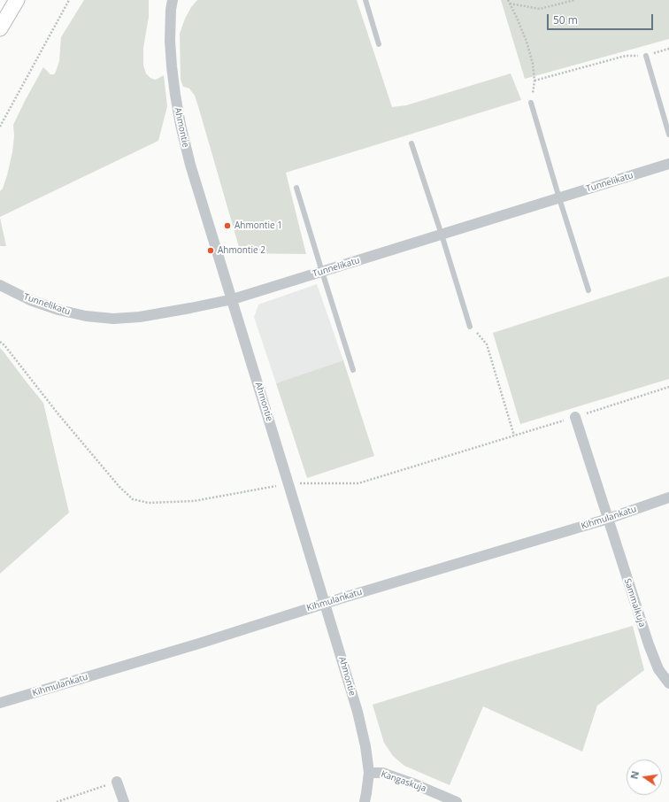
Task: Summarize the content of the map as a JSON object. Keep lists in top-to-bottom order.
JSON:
{
  "streets": {
    "street": [
      "Ahmontie",
      "Tunnelikatu",
      "Kihmulankatu",
      "Sammalkuja",
      "Kangaskuja"
    ]
  },
  "crossings": [
    ["Ahmontie", "Tunnelikatu"],
    ["Ahmontie", "Kihmulankatu"],
    ["Ahmontie", "Kangaskuja"],
    ["Kihmulankatu", "Sammalkuja"]
  ],
  "places": ["Ahmontie 1", "Ahmontie 2"],
  "scale_bar": "50 m",
  "north": "left"
}
